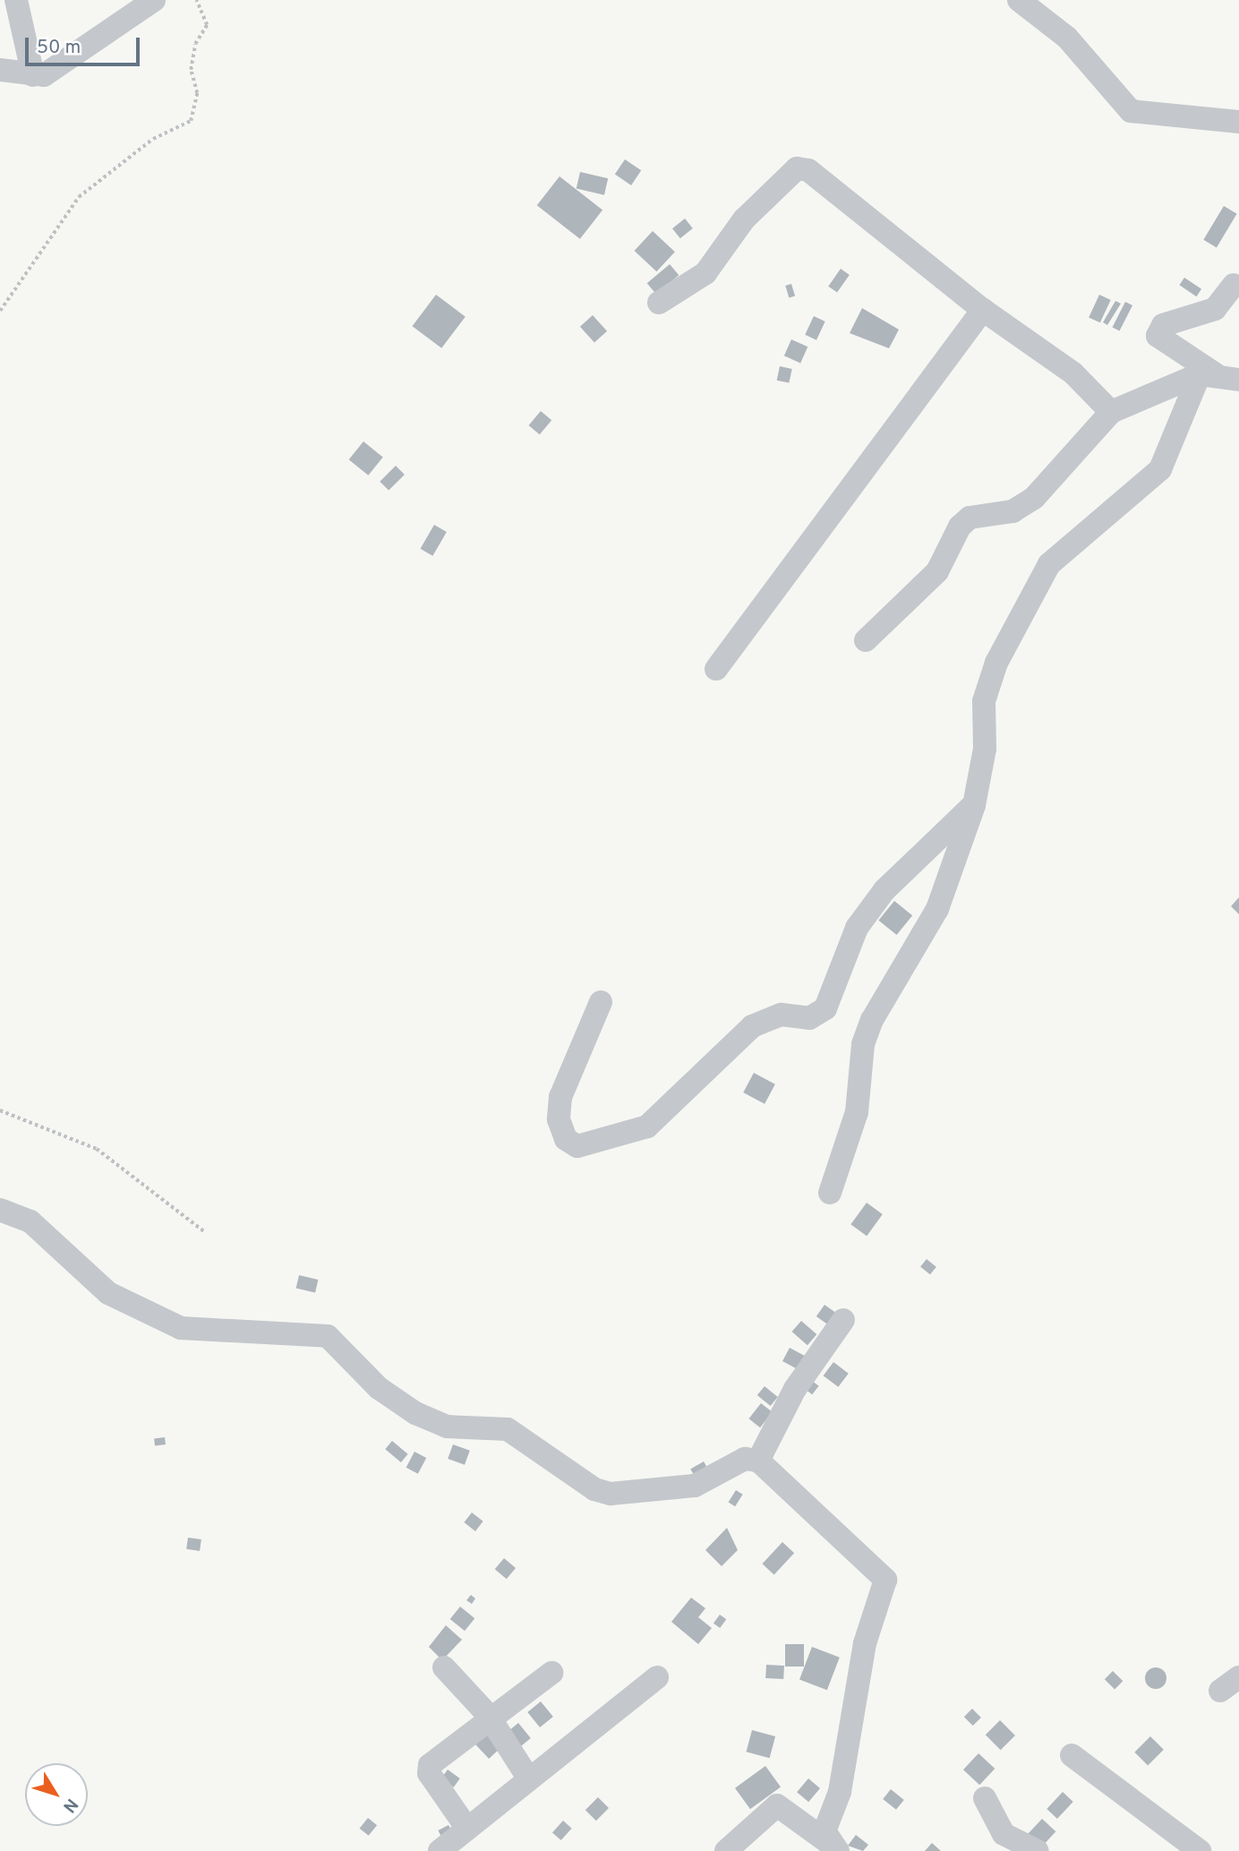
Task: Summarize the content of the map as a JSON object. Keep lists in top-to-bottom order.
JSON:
{
  "scale_bar": "50 m",
  "north": "bottom right"
}
